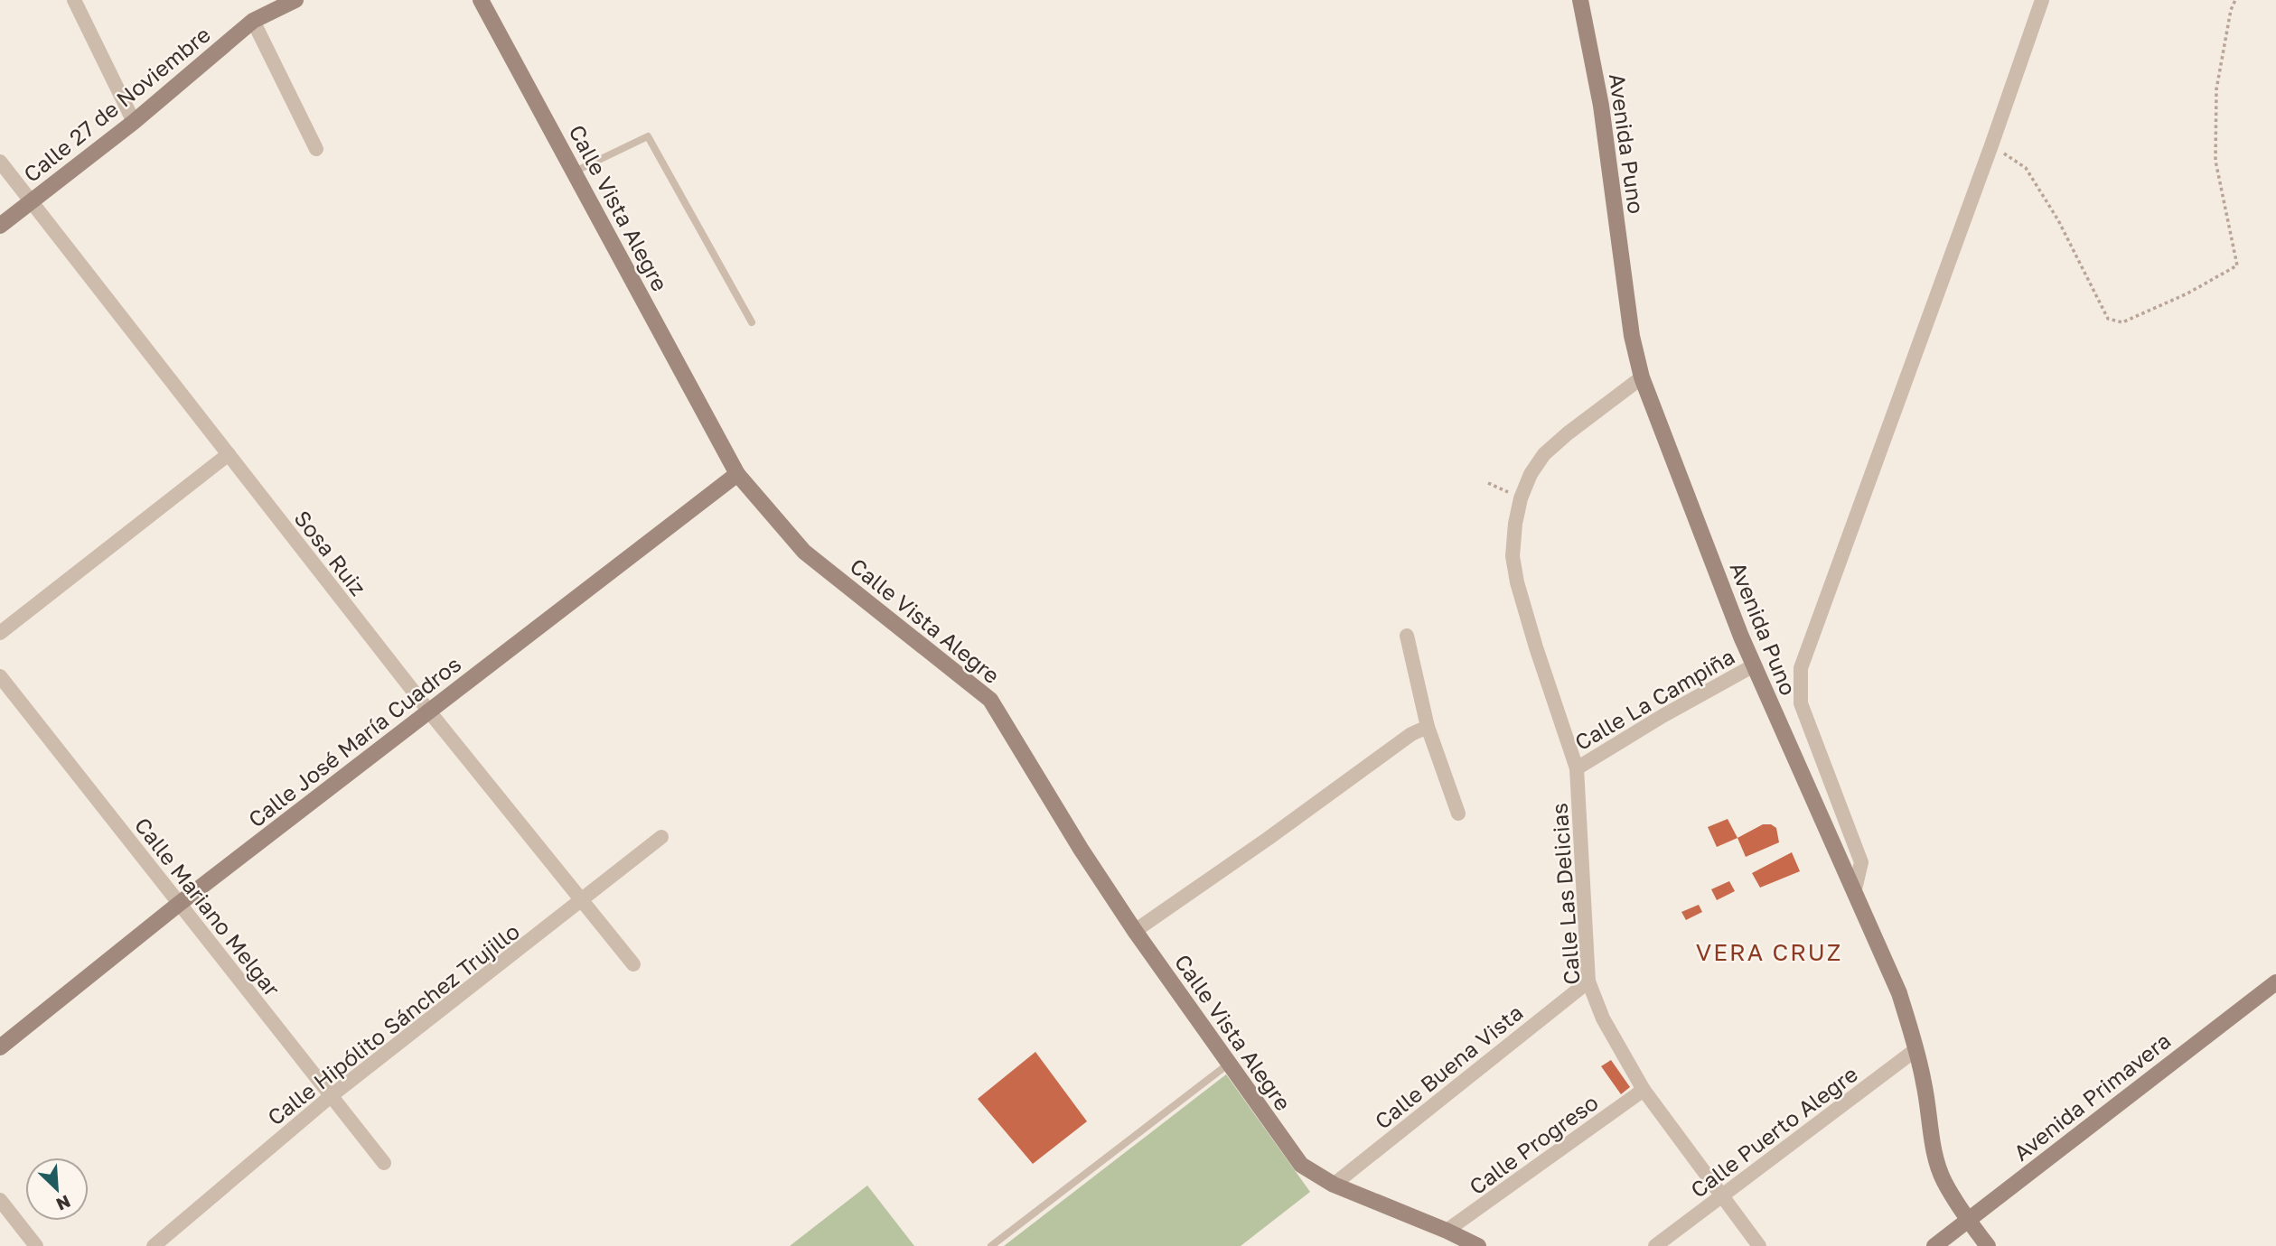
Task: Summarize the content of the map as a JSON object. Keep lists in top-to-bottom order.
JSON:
{
  "streets": {
    "street": [
      "Calle 27 de Noviembre",
      "Avenida Puno",
      "Calle Vista Alegre",
      "Sosa Ruiz",
      "Calle La Campiña",
      "Calle José María Cuadros",
      "Calle Las Delicias",
      "Calle Mariano Melgar",
      "Calle Hipólito Sánchez Trujillo",
      "Calle Buena Vista",
      "Avenida Primavera",
      "Calle Puerto Alegre",
      "Calle Progreso"
    ]
  },
  "crossings": [
    ["Calle 27 de Noviembre", "Sosa Ruiz"],
    ["Avenida Puno", "Calle La Campiña"],
    ["Avenida Puno", "Calle Las Delicias"],
    ["Avenida Puno", "Avenida Primavera"],
    ["Avenida Puno", "Calle Puerto Alegre"],
    ["Calle Vista Alegre", "Calle José María Cuadros"],
    ["Calle Vista Alegre", "Calle Buena Vista"],
    ["Calle Vista Alegre", "Calle Progreso"],
    ["Sosa Ruiz", "Calle José María Cuadros"],
    ["Sosa Ruiz", "Calle Hipólito Sánchez Trujillo"],
    ["Calle La Campiña", "Calle Las Delicias"],
    ["Calle José María Cuadros", "Calle Mariano Melgar"],
    ["Calle Las Delicias", "Calle Buena Vista"],
    ["Calle Las Delicias", "Calle Puerto Alegre"],
    ["Calle Las Delicias", "Calle Progreso"],
    ["Calle Mariano Melgar", "Calle Hipólito Sánchez Trujillo"]
  ],
  "districts": ["VERA CRUZ"],
  "north": "bottom right"
}
